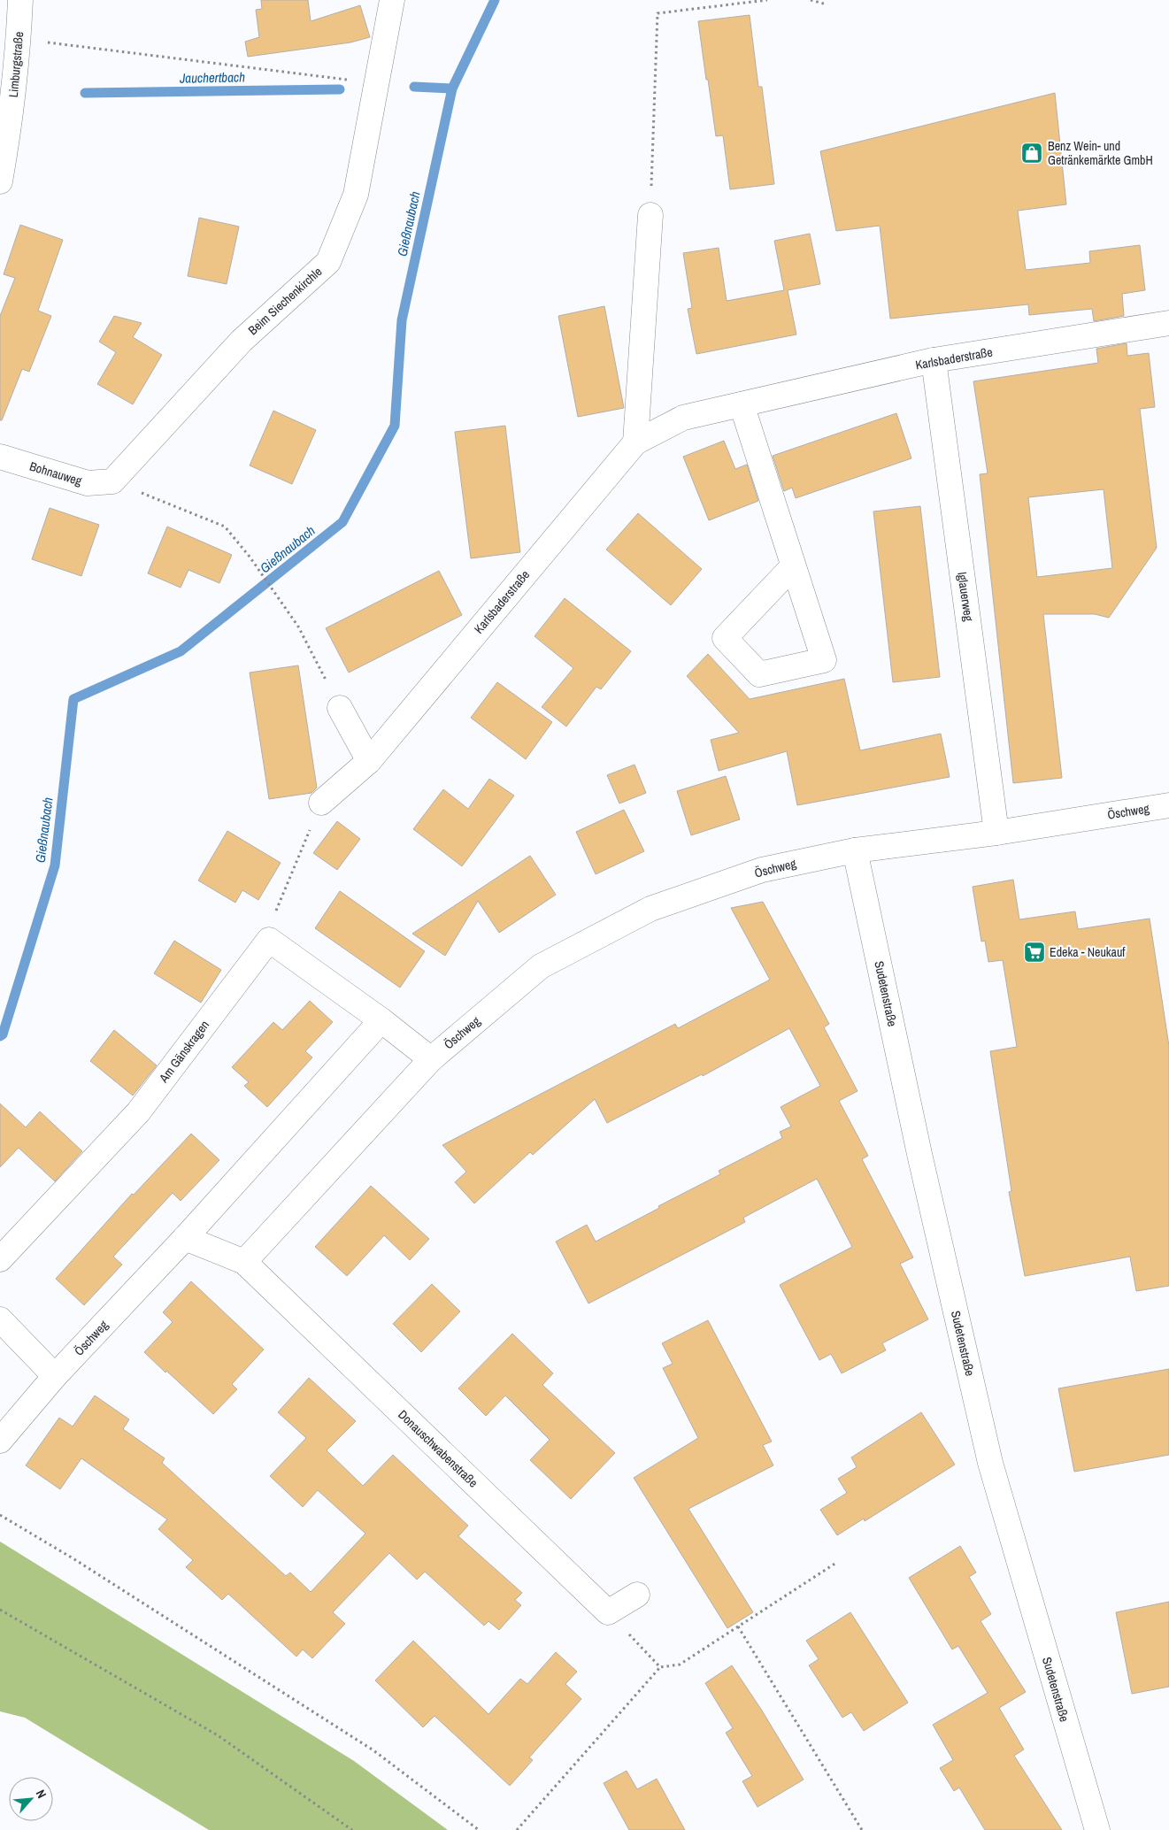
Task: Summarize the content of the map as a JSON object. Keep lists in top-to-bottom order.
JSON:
{
  "streets": {
    "street": [
      "Limburgstraße",
      "Beim Siechenkirchle",
      "Karlsbaderstraße",
      "Bohnauweg",
      "Iglauerweg",
      "Öschweg",
      "Sudetenstraße",
      "Am Gänskragen",
      "Donauschwabenstraße"
    ]
  },
  "crossings": [
    ["Beim Siechenkirchle", "Bohnauweg"],
    ["Karlsbaderstraße", "Iglauerweg"],
    ["Iglauerweg", "Öschweg"],
    ["Öschweg", "Sudetenstraße"],
    ["Öschweg", "Donauschwabenstraße"]
  ],
  "water": ["Jauchertbach", "Gießnaubach"],
  "places": {
    "shop": ["Benz Wein- und Getränkemärkte GmbH"],
    "supermarket": ["Edeka - Neukauf"]
  },
  "north": "top right"
}
